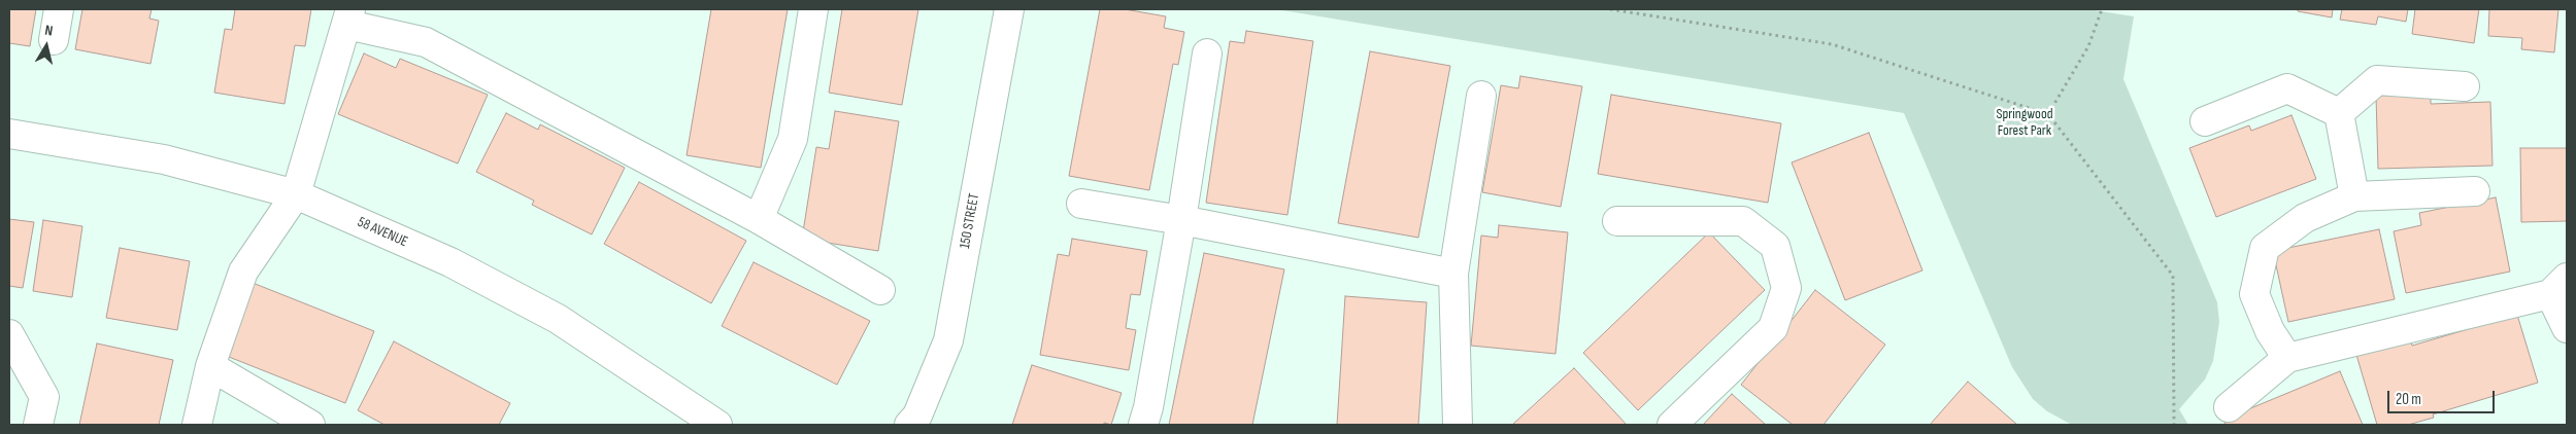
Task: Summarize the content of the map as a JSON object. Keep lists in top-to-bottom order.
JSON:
{
  "streets": {
    "street": ["150 STREET", "58 AVENUE"]
  },
  "parks": ["Springwood Forest Park"],
  "scale_bar": "20 m",
  "north": "top"
}
